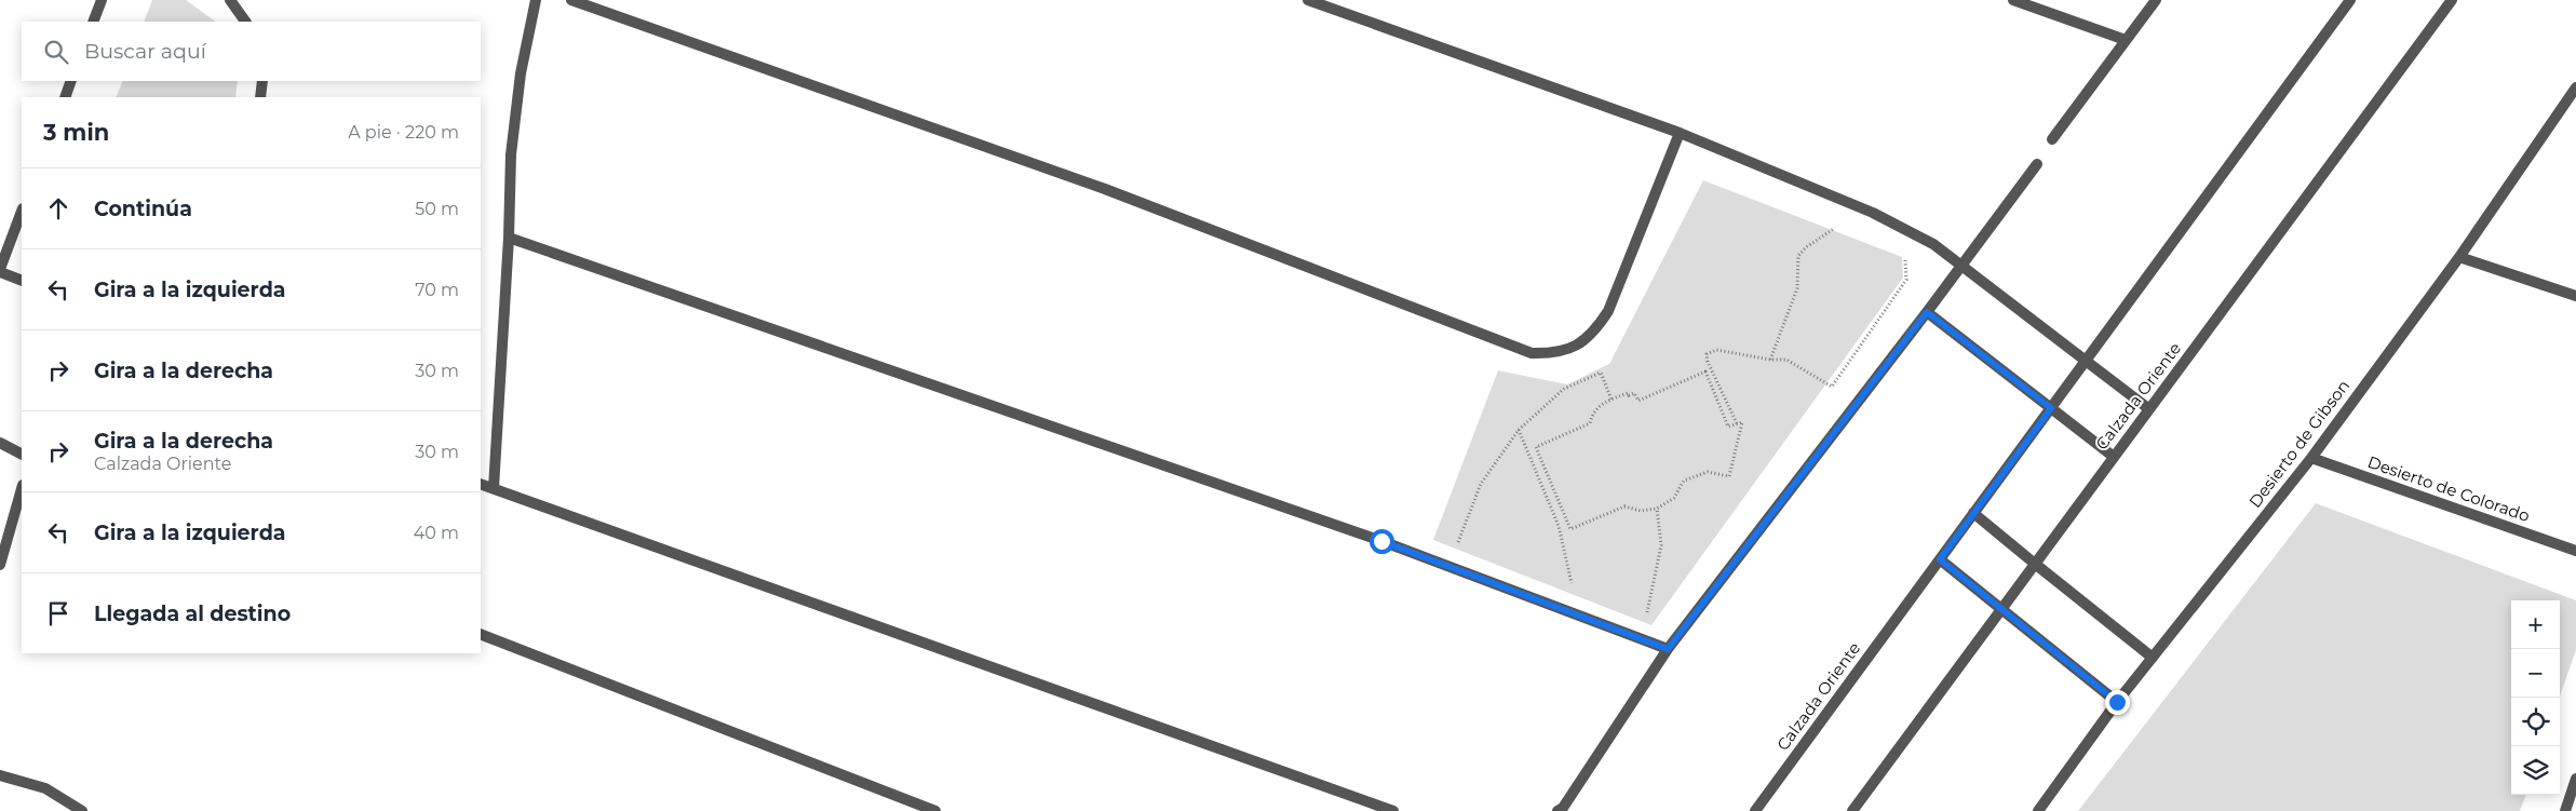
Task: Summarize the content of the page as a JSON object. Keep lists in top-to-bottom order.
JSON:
{
  "streets": {
    "street": ["Calzada Oriente", "Desierto de Gibson", "Desierto de Colorado"]
  },
  "crossings": [
    ["Desierto de Gibson", "Desierto de Colorado"]
  ],
  "page": {
    "search": "Buscar aquí",
    "heading": ["3 min", "A pie · 220 m"],
    "list": [
      ["Continúa", "50 m"],
      ["Gira a la izquierda", "70 m"],
      ["Gira a la derecha", "30 m"],
      ["Gira a la derecha", "Calzada Oriente", "30 m"],
      ["Gira a la izquierda", "40 m"],
      "Llegada al destino"
    ],
    "map_buttons": ["+", "−"]
  }
}
